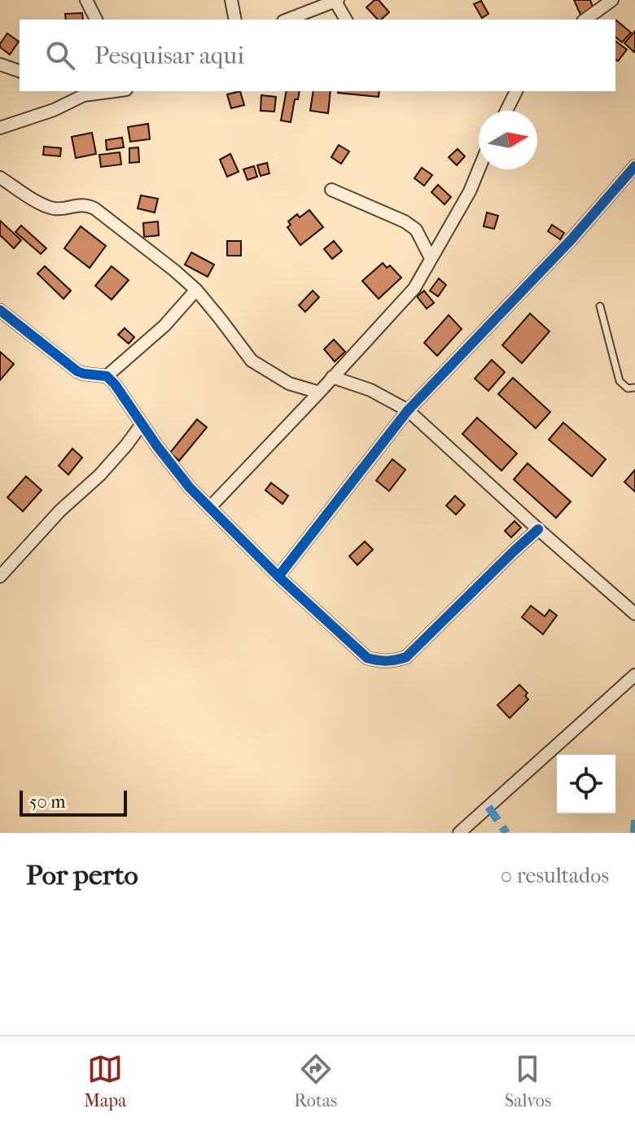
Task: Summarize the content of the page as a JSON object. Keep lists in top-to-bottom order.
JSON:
{
  "scale_bar": "50 m",
  "north": "right",
  "page": {
    "search": "Pesquisar aqui",
    "scale": "50 m",
    "heading": ["Por perto", "0 resultados"],
    "nav": ["Mapa", "Rotas", "Salvos"]
  }
}
